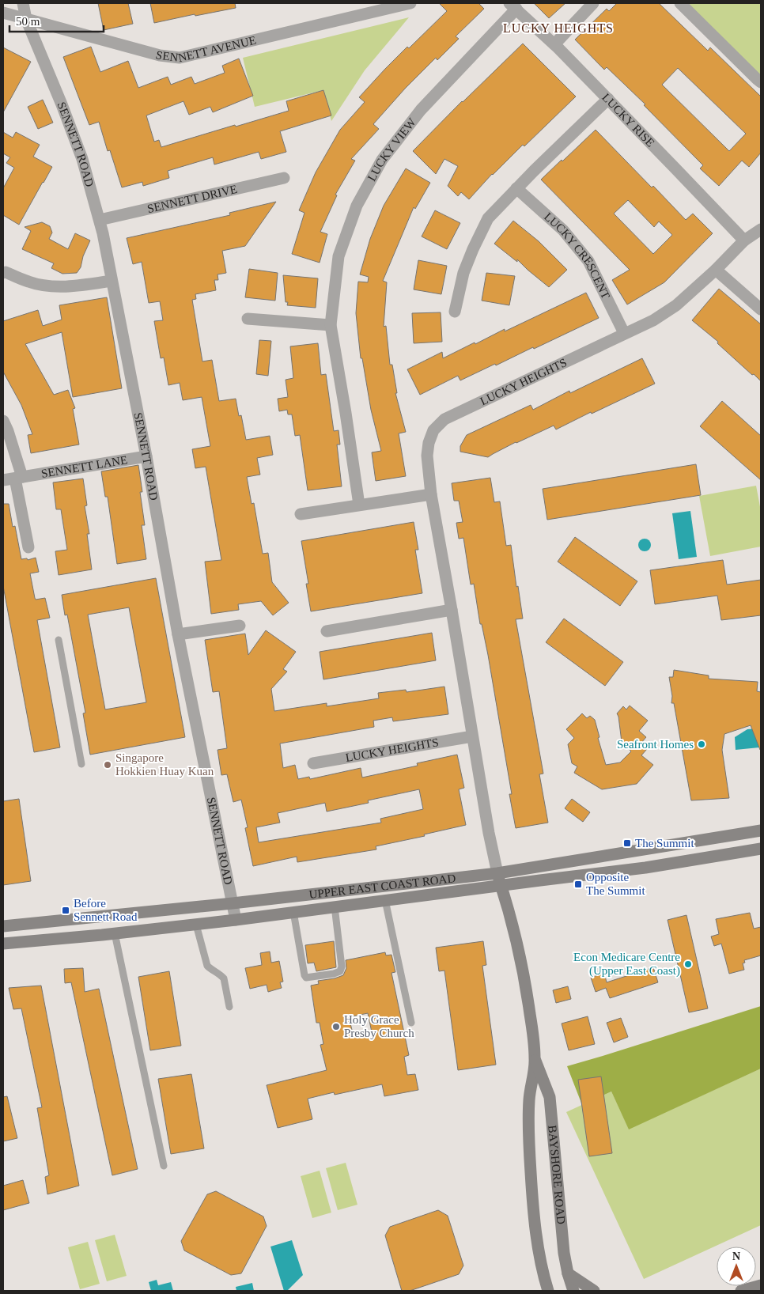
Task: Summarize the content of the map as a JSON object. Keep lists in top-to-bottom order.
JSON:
{
  "streets": {
    "main road": ["UPPER EAST COAST ROAD", "BAYSHORE ROAD"],
    "street": [
      "SENNETT AVENUE",
      "LUCKY RISE",
      "SENNETT ROAD",
      "LUCKY VIEW",
      "SENNETT DRIVE",
      "LUCKY CRESCENT",
      "LUCKY HEIGHTS",
      "SENNETT LANE"
    ]
  },
  "crossings": [
    ["SENNETT AVENUE", "SENNETT ROAD"],
    ["LUCKY RISE", "LUCKY VIEW"],
    ["LUCKY RISE", "LUCKY HEIGHTS"],
    ["SENNETT ROAD", "SENNETT DRIVE"],
    ["SENNETT ROAD", "SENNETT LANE"],
    ["SENNETT ROAD", "UPPER EAST COAST ROAD"],
    ["LUCKY CRESCENT", "LUCKY HEIGHTS"],
    ["LUCKY HEIGHTS", "UPPER EAST COAST ROAD"],
    ["LUCKY HEIGHTS", "BAYSHORE ROAD"],
    ["UPPER EAST COAST ROAD", "BAYSHORE ROAD"]
  ],
  "districts": ["LUCKY HEIGHTS"],
  "places": {
    "other": [
      "Seafront Homes",
      "Singapore Hokkien Huay Kuan",
      "Econ Medicare Centre (Upper East Coast)",
      "Holy Grace Presby Church"
    ],
    "transit": ["The Summit", "Opposite The Summit", "Before Sennett Road"]
  },
  "scale_bar": "50 m",
  "north": "top"
}
